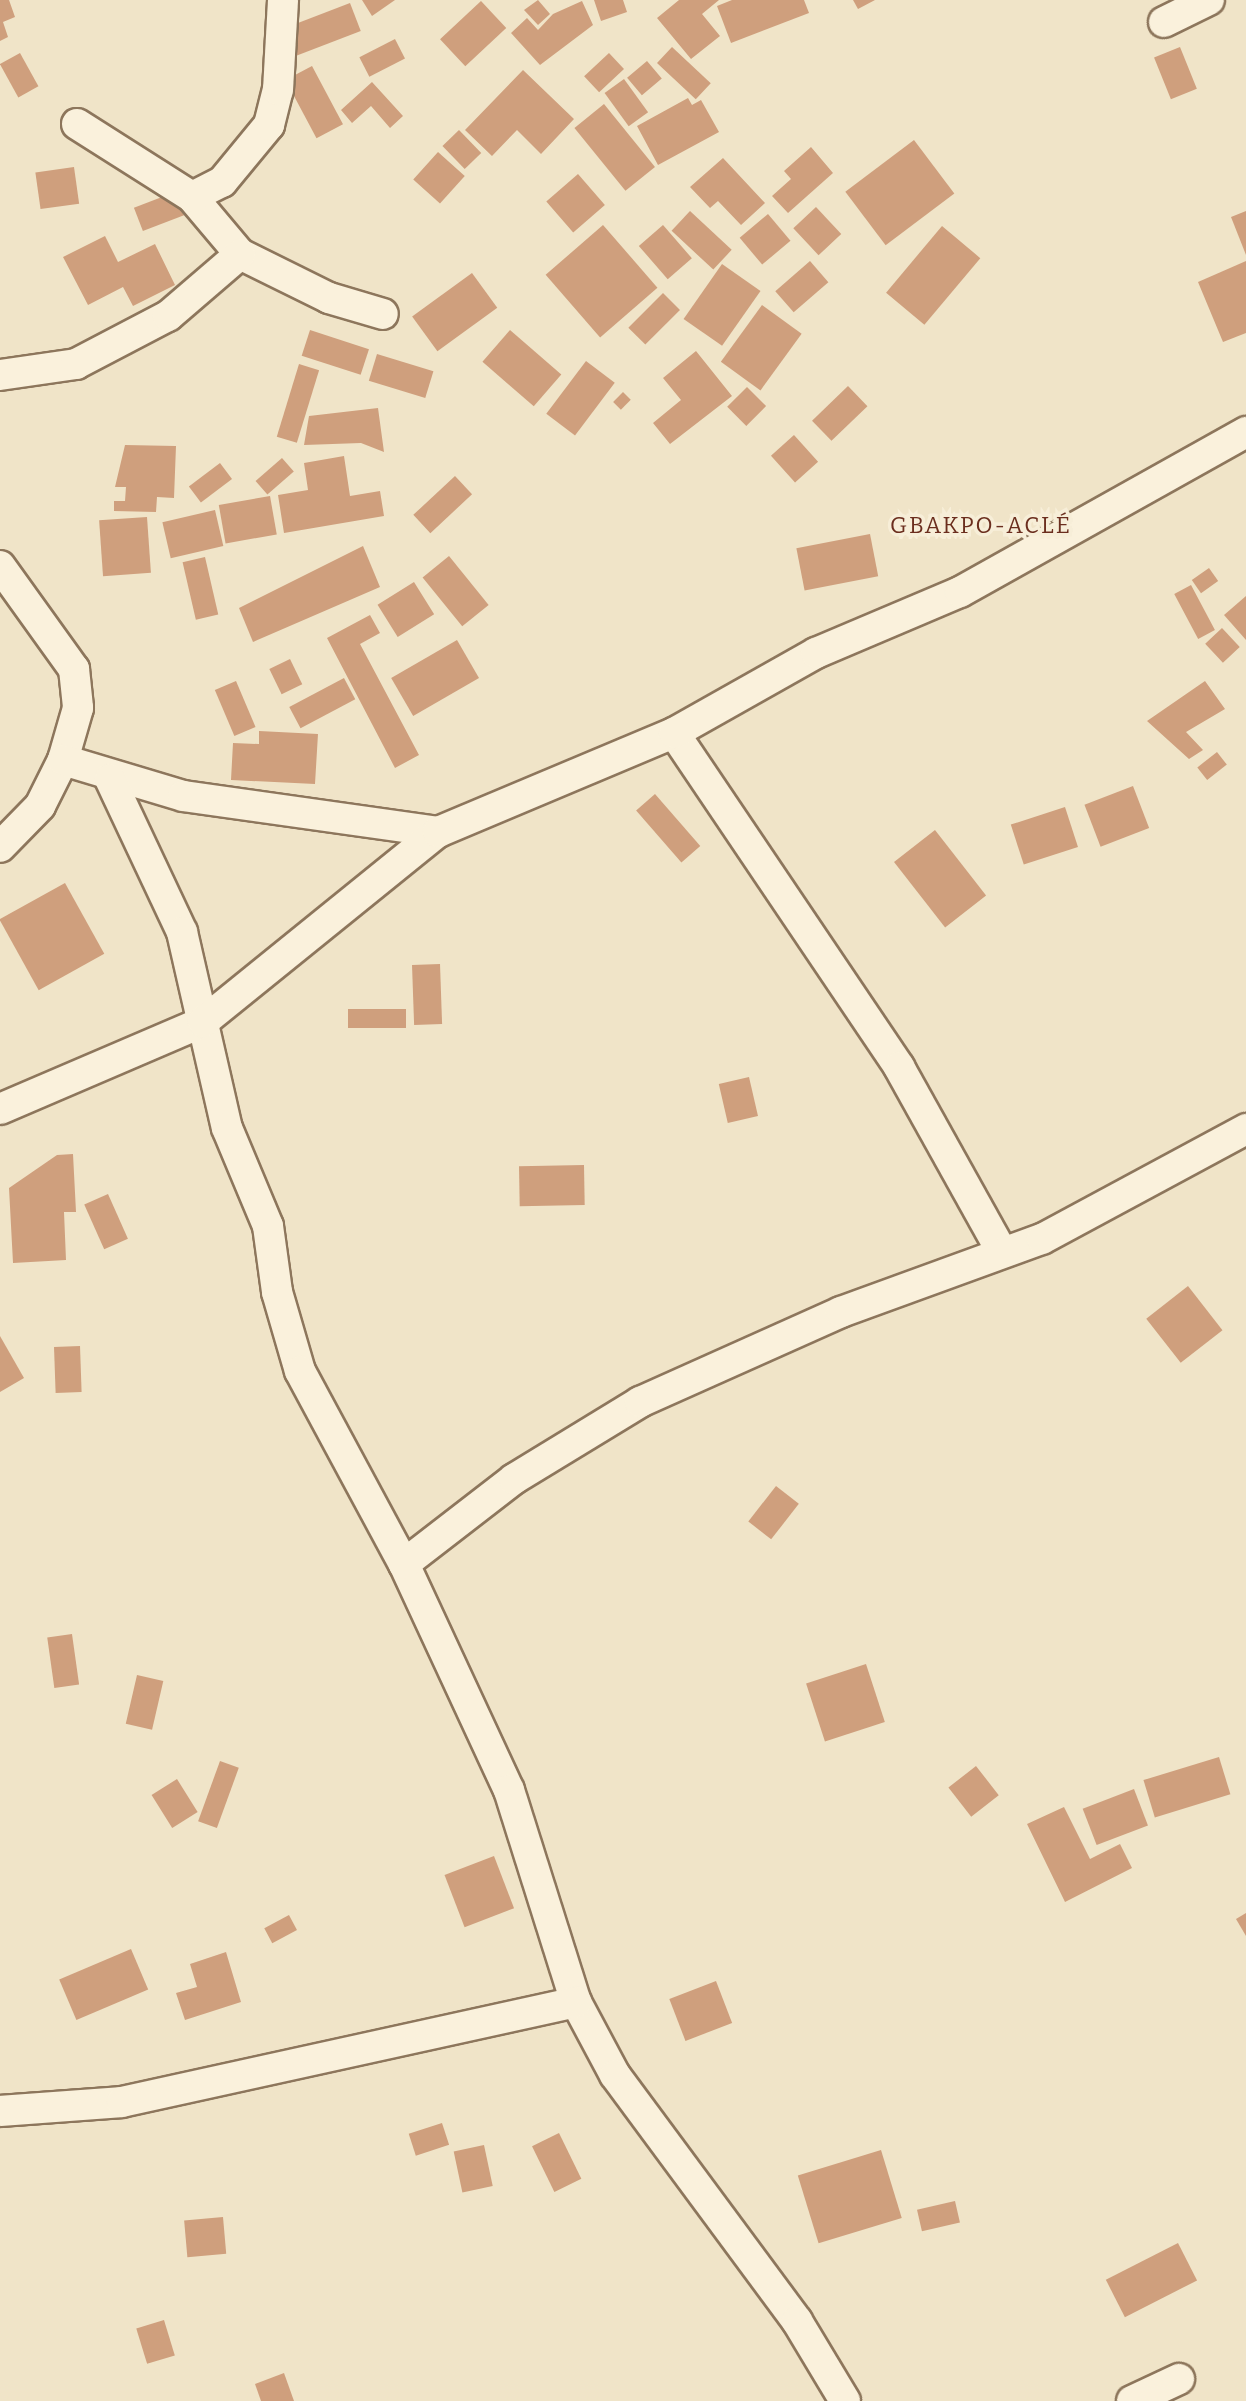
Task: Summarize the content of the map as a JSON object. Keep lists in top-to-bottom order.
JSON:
{
  "districts": ["GBAKPO-ACLÉ"]
}
